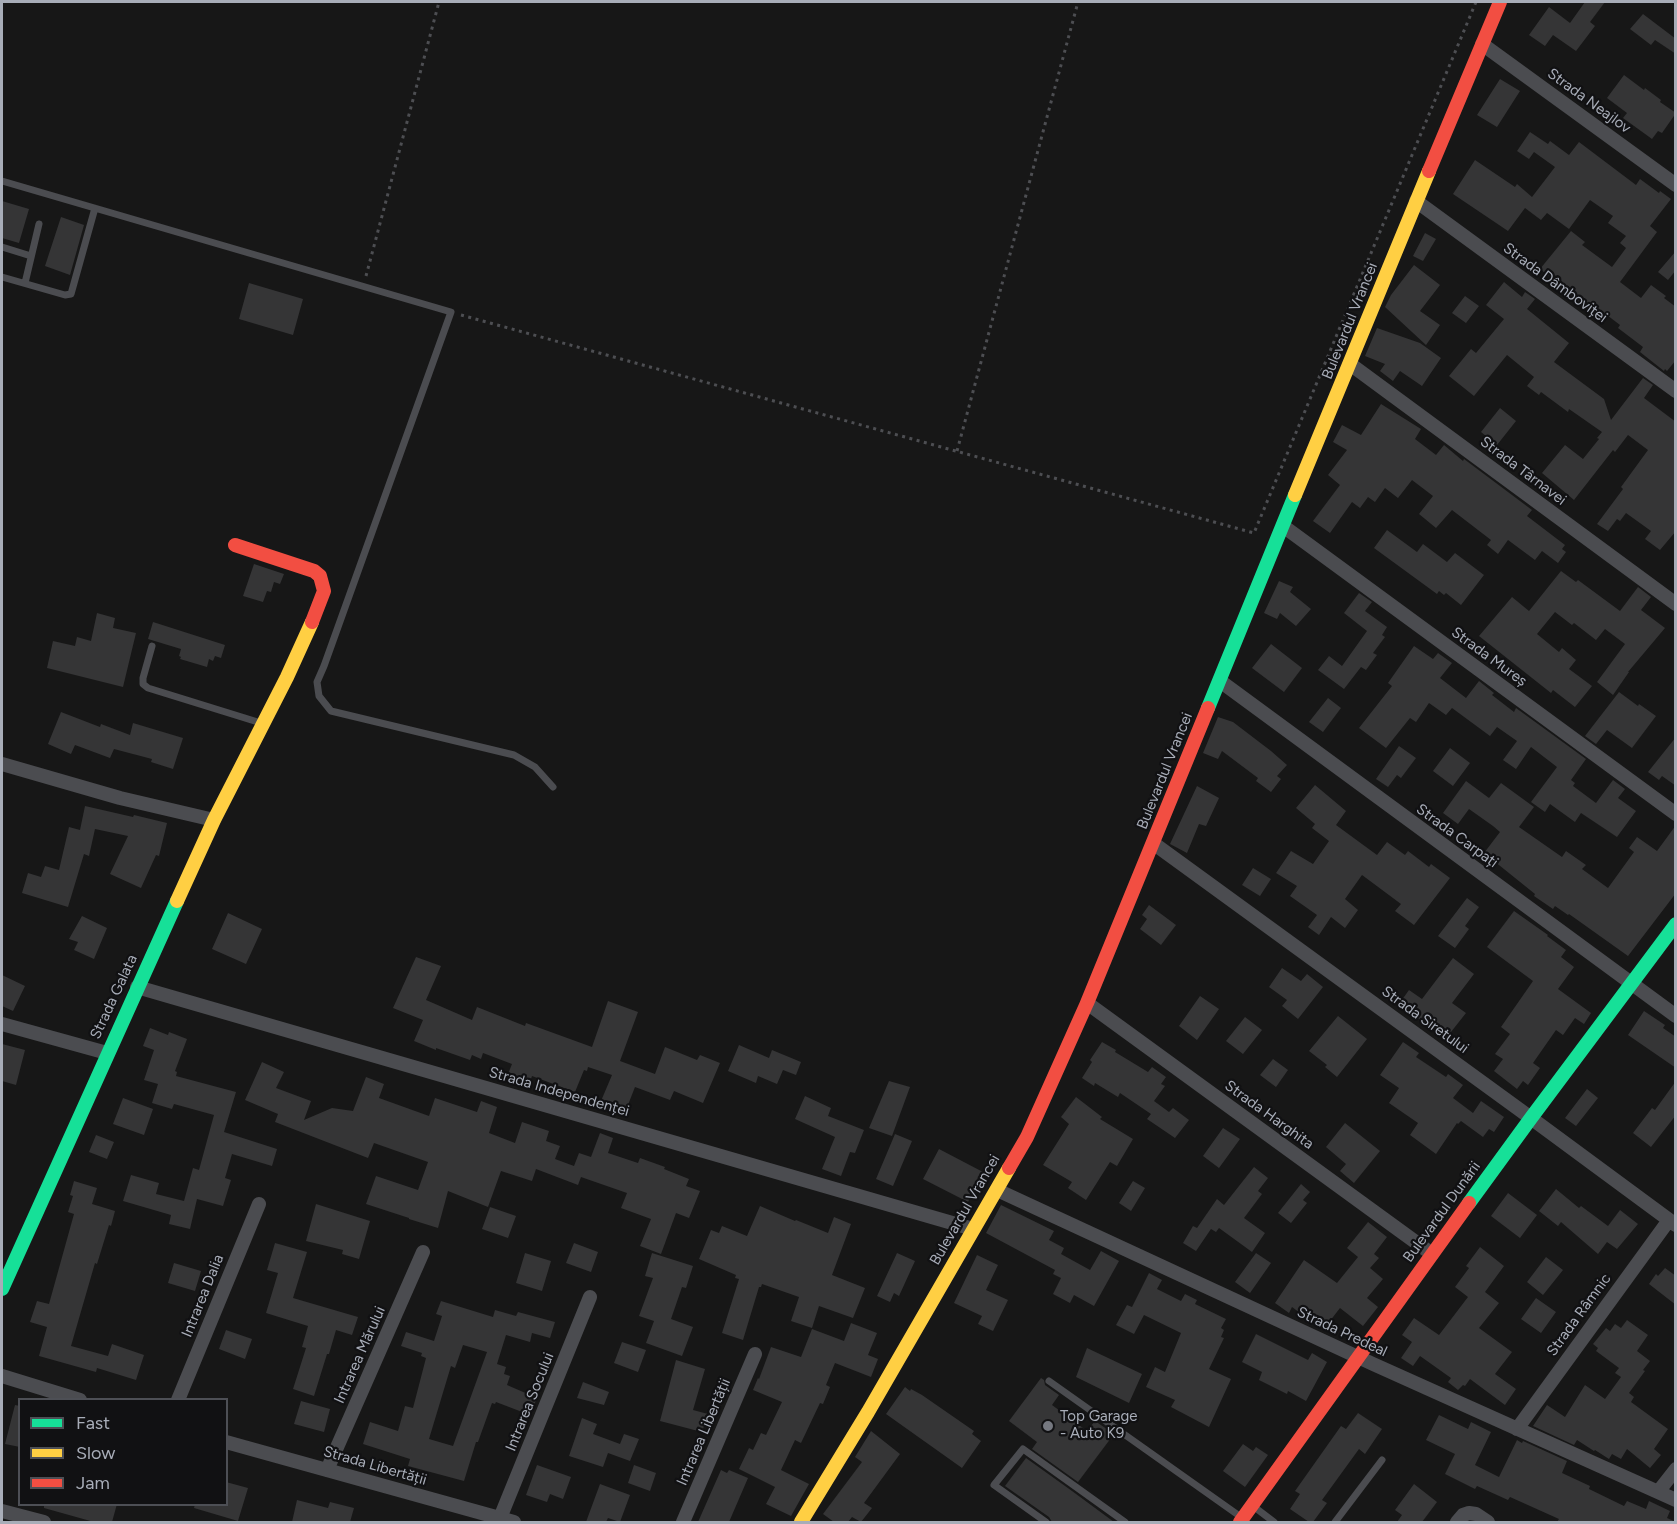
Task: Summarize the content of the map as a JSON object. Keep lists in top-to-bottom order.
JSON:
{
  "streets": {
    "street": [
      "Strada Neajlov",
      "Strada Dâmboviței",
      "Bulevardul Vrancei",
      "Strada Târnavei",
      "Strada Mureș",
      "Strada Carpați",
      "Strada Galata",
      "Strada Siretului",
      "Strada Independenței",
      "Strada Harghita",
      "Bulevardul Dunării",
      "Intrarea Dalia",
      "Strada Râmnic",
      "Strada Predeal",
      "Intrarea Mărului",
      "Intrarea Socului",
      "Intrarea Libertății",
      "Strada Libertății"
    ]
  },
  "crossings": [
    ["Strada Neajlov", "Bulevardul Vrancei"],
    ["Strada Dâmboviței", "Bulevardul Vrancei"],
    ["Bulevardul Vrancei", "Strada Târnavei"],
    ["Bulevardul Vrancei", "Strada Mureș"],
    ["Bulevardul Vrancei", "Strada Carpați"],
    ["Bulevardul Vrancei", "Strada Siretului"],
    ["Bulevardul Vrancei", "Strada Independenței"],
    ["Bulevardul Vrancei", "Strada Harghita"],
    ["Bulevardul Vrancei", "Strada Predeal"],
    ["Strada Carpați", "Bulevardul Dunării"],
    ["Strada Galata", "Strada Independenței"],
    ["Strada Siretului", "Bulevardul Dunării"],
    ["Strada Siretului", "Strada Râmnic"],
    ["Strada Harghita", "Bulevardul Dunării"],
    ["Bulevardul Dunării", "Strada Predeal"],
    ["Strada Râmnic", "Strada Predeal"],
    ["Intrarea Mărului", "Strada Libertății"],
    ["Intrarea Socului", "Strada Libertății"]
  ],
  "places": ["Top Garage - Auto K9"],
  "legend": ["Fast", "Slow", "Jam"]
}
